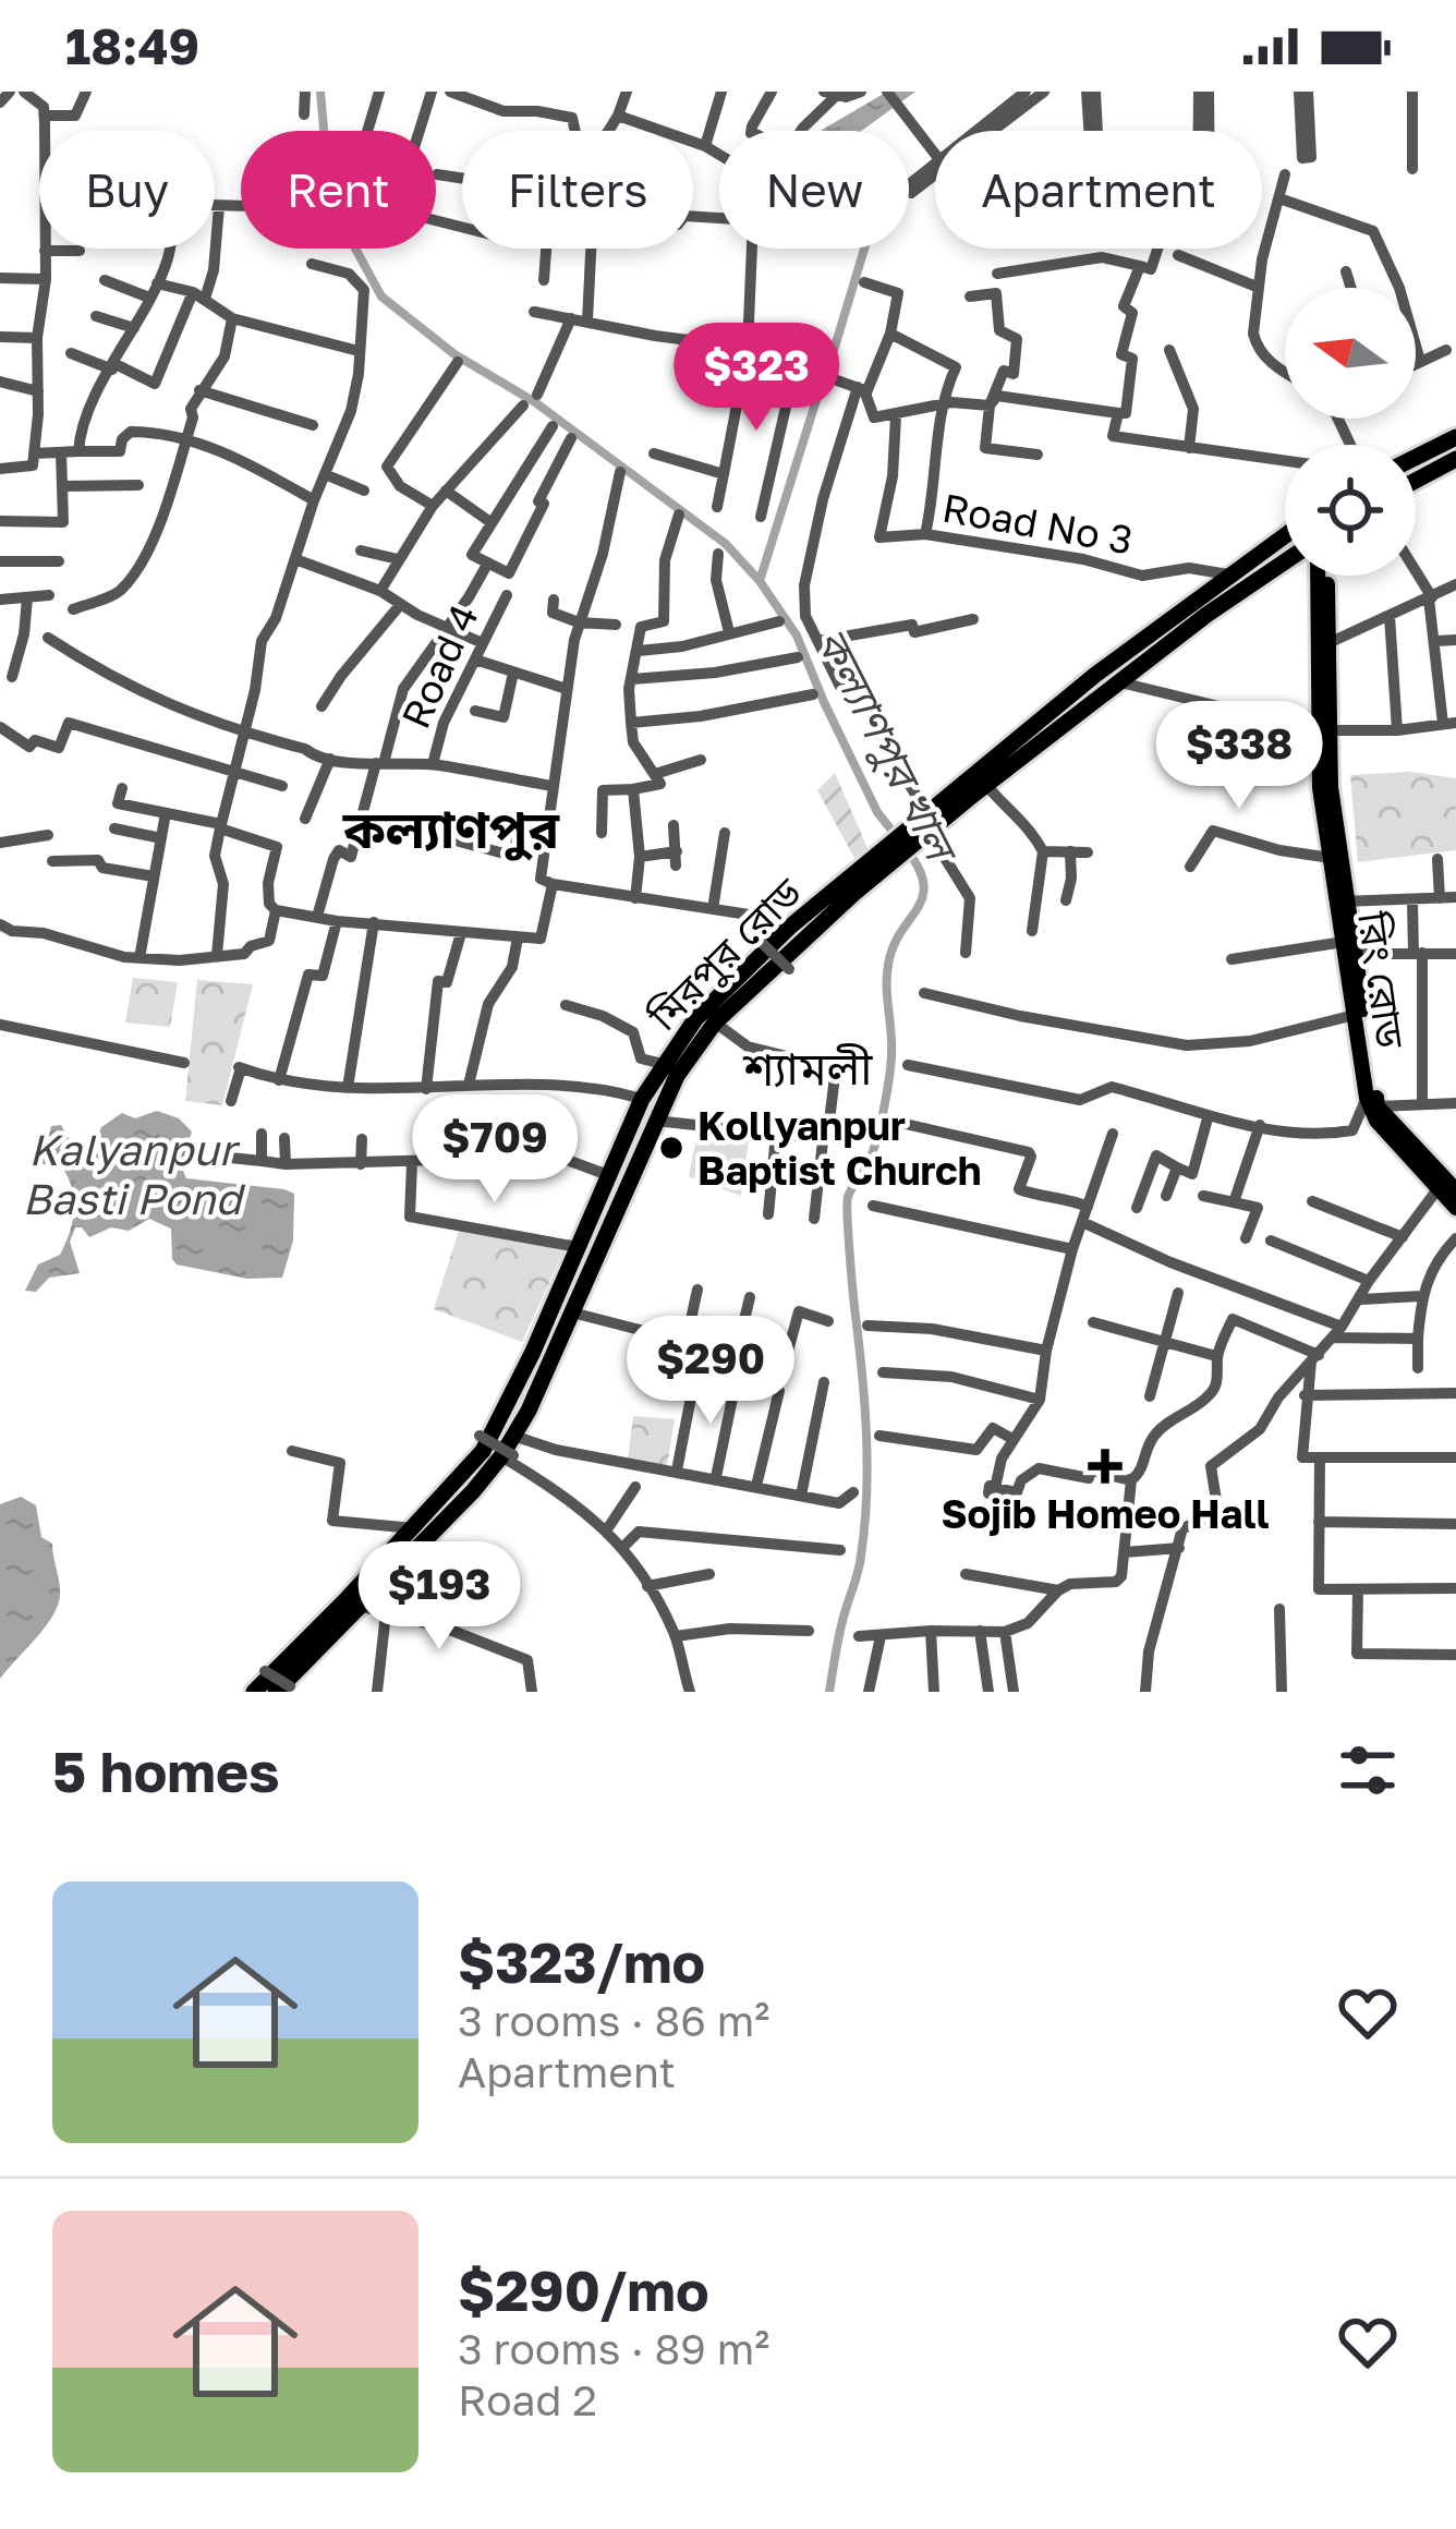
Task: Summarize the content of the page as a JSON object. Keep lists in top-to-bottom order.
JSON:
{
  "streets": {
    "highway": ["মিরপুর রোড"],
    "main road": ["রিং রোড"],
    "street": ["Road No 3", "Road 4"]
  },
  "crossings": [
    ["Road No 3", "মিরপুর রোড"]
  ],
  "districts": ["কল্যাণপুর", "শ্যামলী"],
  "water": ["কল্যাণপুর খাল", "Kalyanpur Basti Pond"],
  "places": {
    "other": ["Kollyanpur Baptist Church"],
    "health": ["Sojib Homeo Hall"]
  },
  "north": "left",
  "page": {
    "status": "18:49",
    "chip": [
      "Buy",
      "Rent",
      "Filters",
      "New",
      "Apartment"
    ],
    "price": [
      "$323",
      "$338",
      "$709",
      "$290",
      "$193"
    ],
    "heading": "5 homes",
    "list": [
      {
        "name": "$323/mo",
        "note": "3 rooms · 86 m² · Apartment"
      },
      {
        "name": "$290/mo",
        "note": "3 rooms · 89 m² · Road 2"
      }
    ]
  }
}
